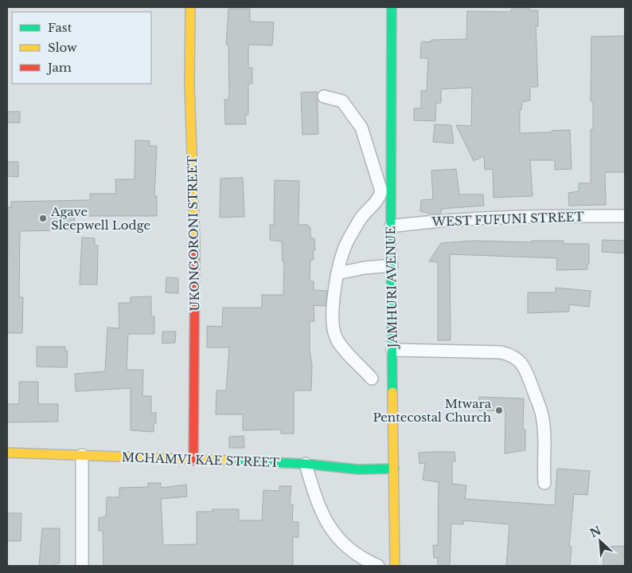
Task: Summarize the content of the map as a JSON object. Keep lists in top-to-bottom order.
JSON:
{
  "streets": {
    "street": [
      "WEST FUFUNI STREET",
      "UKONGORONI STREET",
      "JAMHURI AVENUE",
      "MCHAMVI KAE STREET"
    ]
  },
  "crossings": [
    ["WEST FUFUNI STREET", "JAMHURI AVENUE"],
    ["UKONGORONI STREET", "MCHAMVI KAE STREET"],
    ["JAMHURI AVENUE", "MCHAMVI KAE STREET"]
  ],
  "places": ["Agave Sleepwell Lodge", "Mtwara Pentecostal Church"],
  "legend": ["Fast", "Slow", "Jam"],
  "north": "top left"
}
